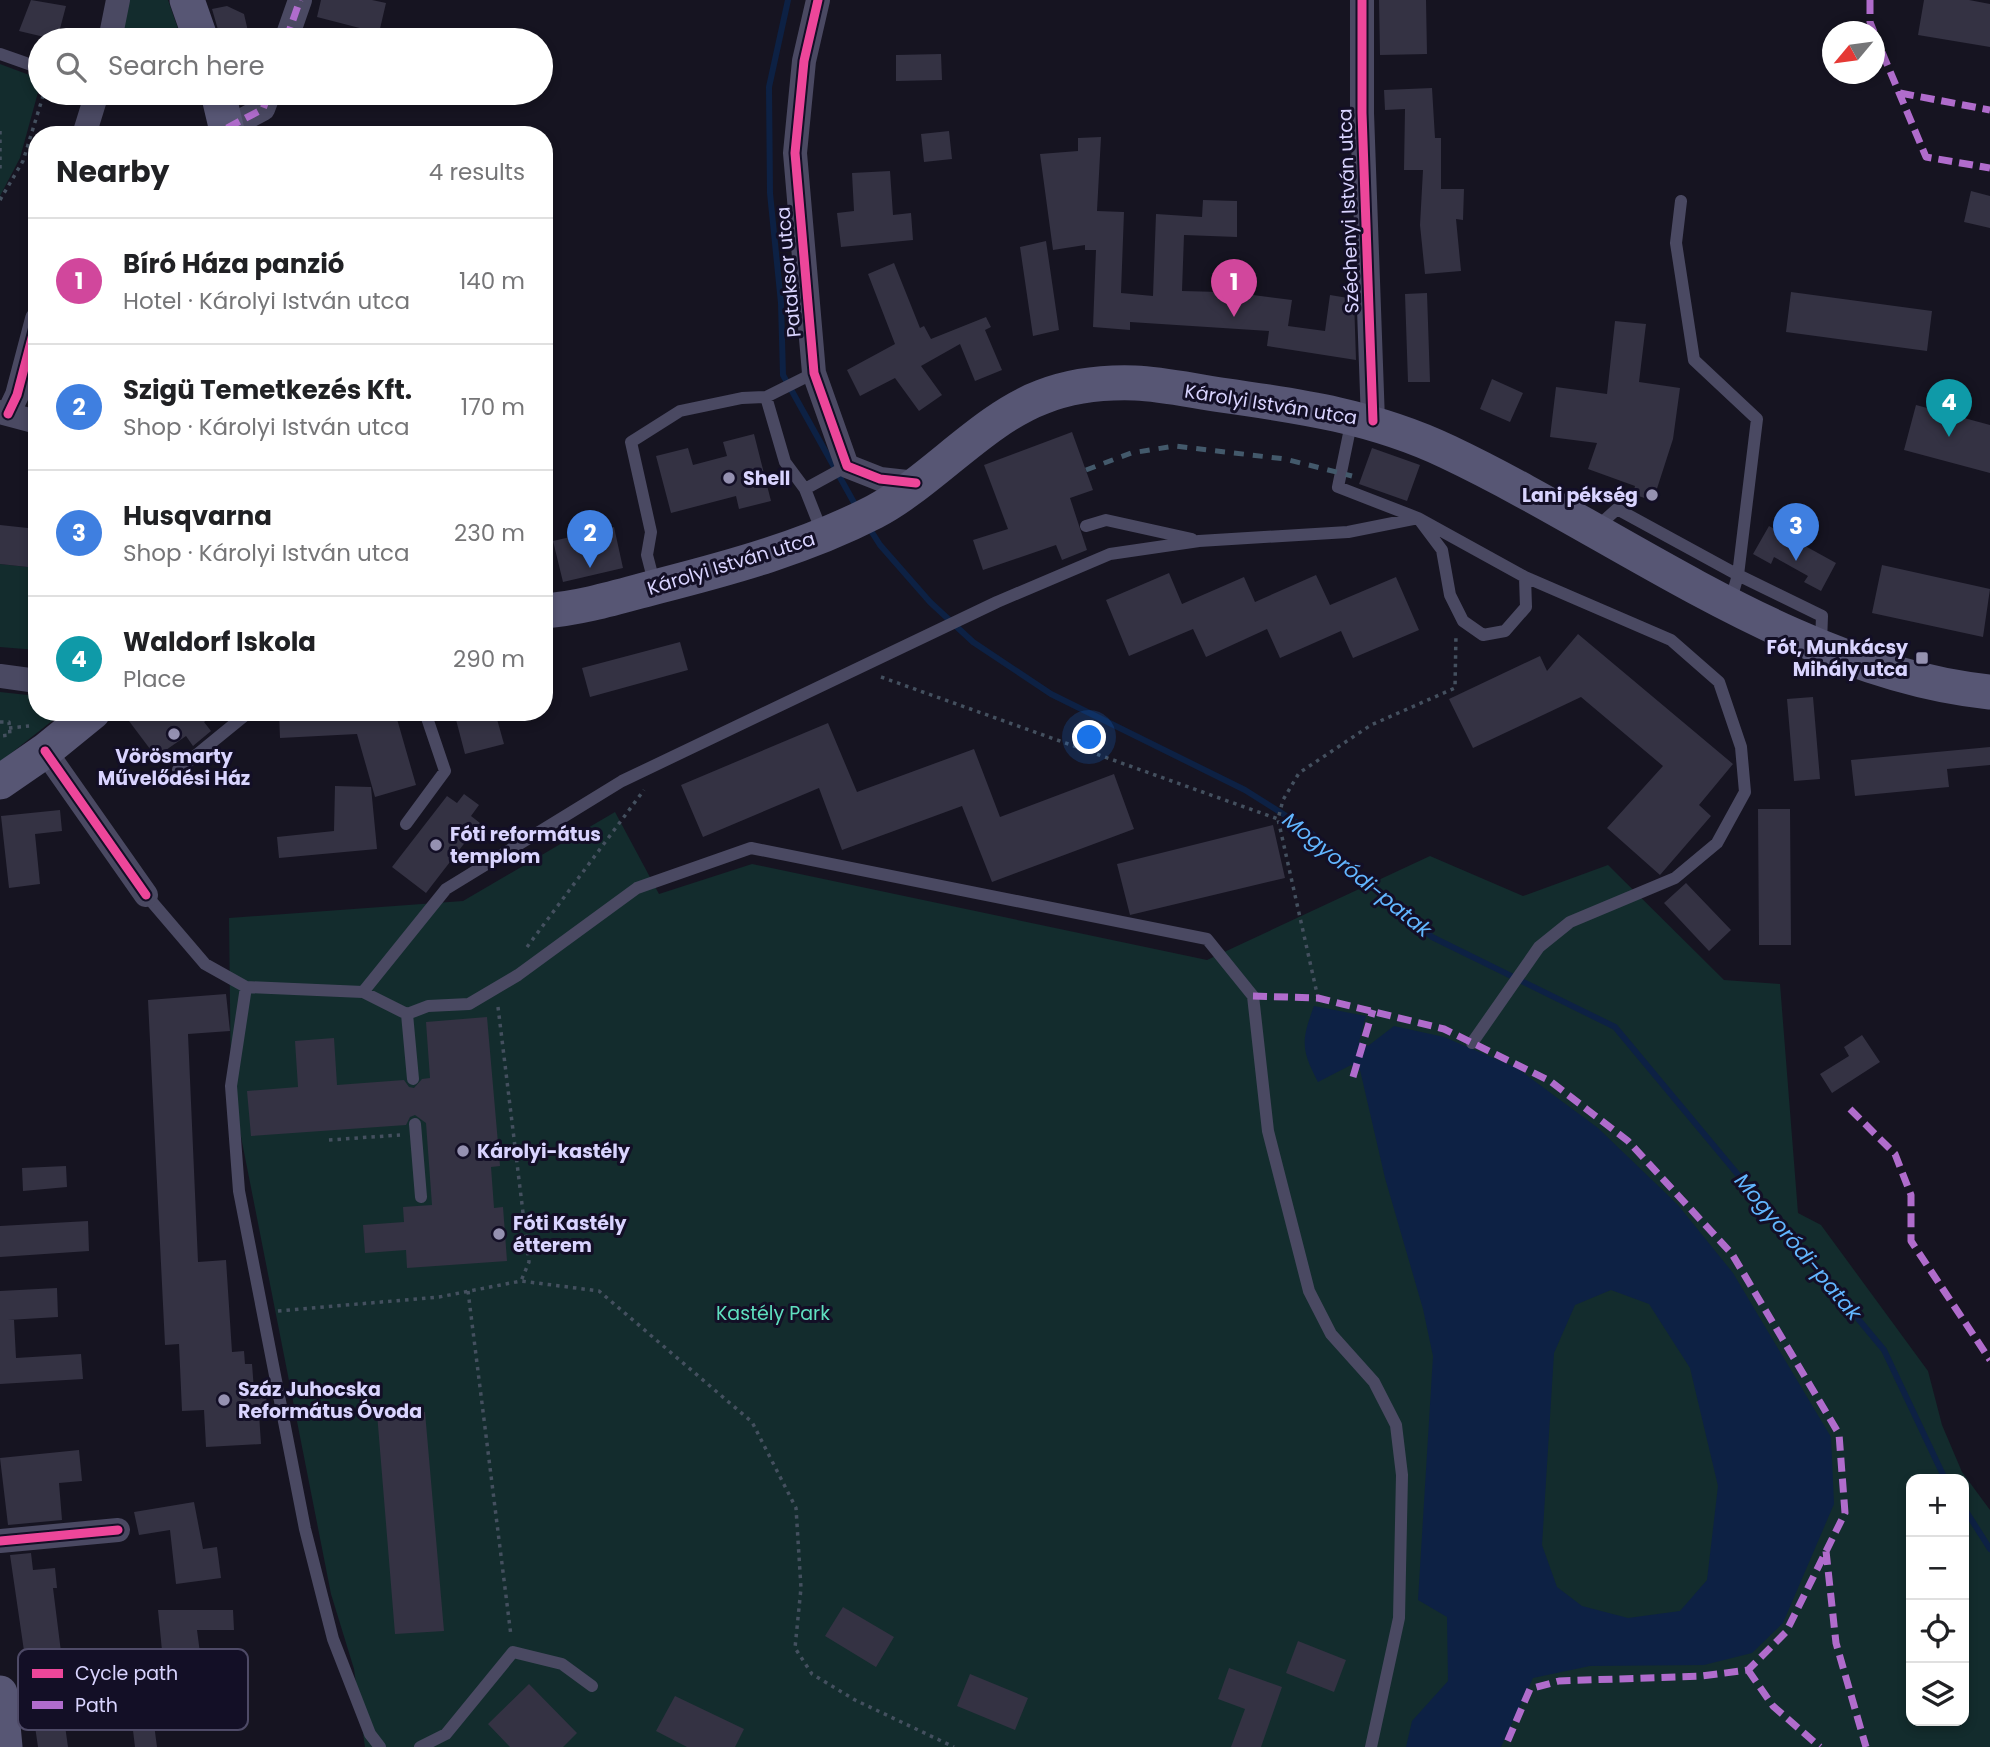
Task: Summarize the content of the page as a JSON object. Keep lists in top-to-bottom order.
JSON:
{
  "streets": {
    "main road": ["Károlyi István utca"],
    "street": ["Széchenyi István utca", "Pataksor utca"]
  },
  "crossings": [
    ["Széchenyi István utca", "Károlyi István utca"]
  ],
  "water": ["Mogyoródi-patak"],
  "parks": ["Kastély Park"],
  "places": {
    "other": [
      "Shell",
      "Lani pékség",
      "Vörösmarty Művelődési Ház",
      "Fóti református templom",
      "Károlyi-kastély",
      "Fóti Kastély étterem",
      "Száz Juhocska Református Óvoda"
    ],
    "transit": ["Fót, Munkácsy Mihály utca"]
  },
  "legend": ["Cycle path", "Path"],
  "north": "bottom left",
  "page": {
    "search": "Search here",
    "heading": ["Nearby", "4 results"],
    "list": [
      {
        "mark": "1",
        "name": "Bíró Háza panzió",
        "note": "Hotel · Károlyi István utca",
        "value": "140 m"
      },
      {
        "mark": "2",
        "name": "Szigü Temetkezés Kft.",
        "note": "Shop · Károlyi István utca",
        "value": "170 m"
      },
      {
        "mark": "3",
        "name": "Husqvarna",
        "note": "Shop · Károlyi István utca",
        "value": "230 m"
      },
      {
        "mark": "4",
        "name": "Waldorf Iskola",
        "note": "Place",
        "value": "290 m"
      }
    ],
    "pins": [
      "1",
      "4",
      "3",
      "2"
    ],
    "map_buttons": ["+", "−"]
  }
}
